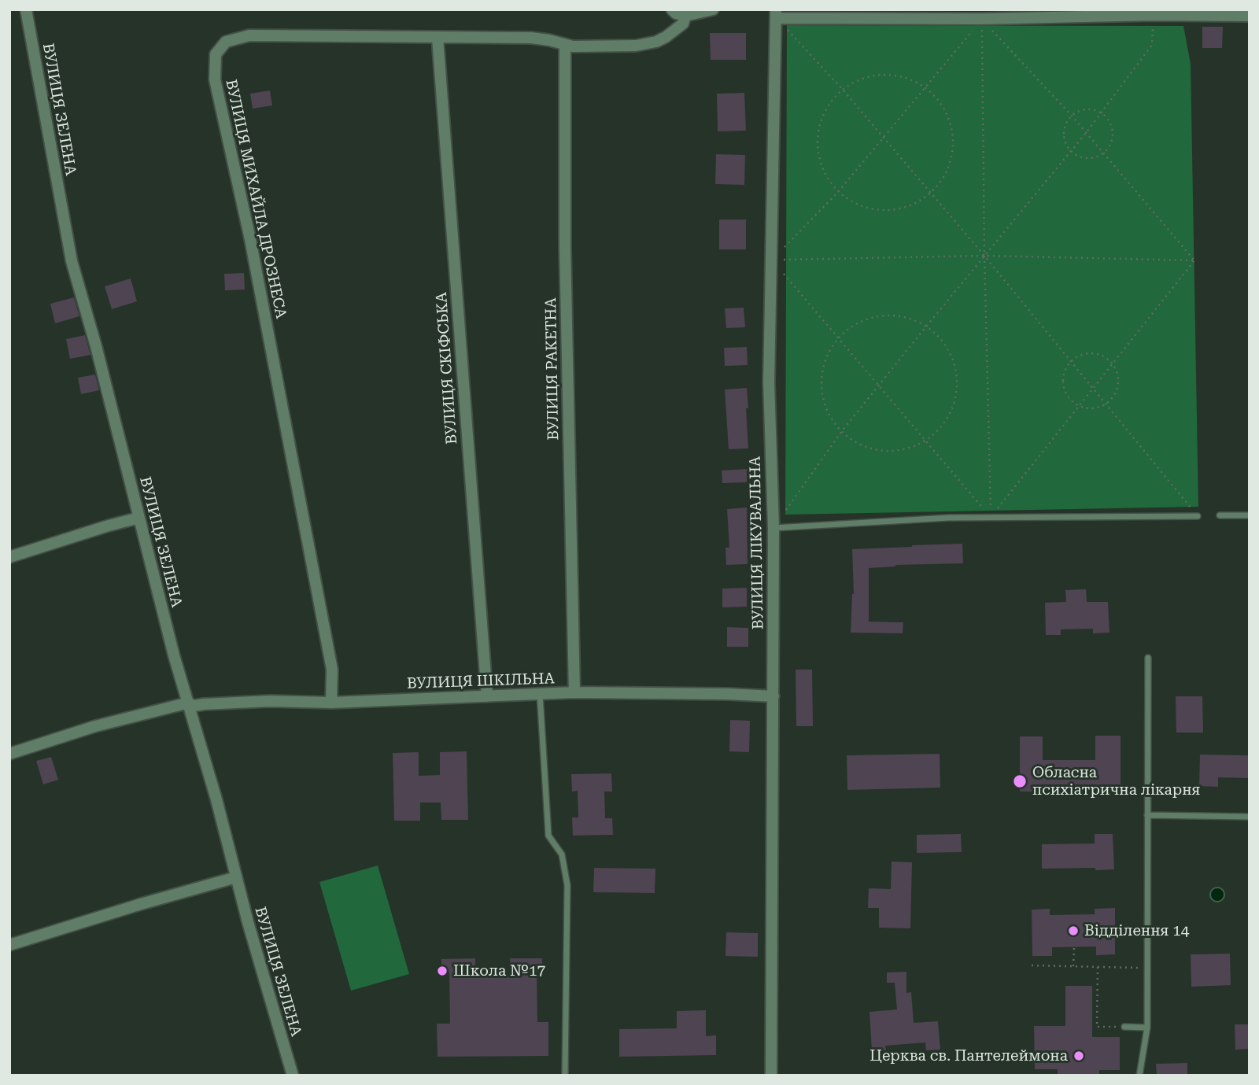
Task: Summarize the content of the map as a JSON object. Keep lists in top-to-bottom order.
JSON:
{
  "streets": {
    "street": [
      "ВУЛИЦЯ ЗЕЛЕНА",
      "ВУЛИЦЯ МИХАЙЛА ДРОЗНЕСА",
      "ВУЛИЦЯ СКІФСЬКА",
      "ВУЛИЦЯ РАКЕТНА",
      "ВУЛИЦЯ ЛІКУВАЛЬНА",
      "ВУЛИЦЯ ШКІЛЬНА"
    ]
  },
  "crossings": [
    ["ВУЛИЦЯ ЗЕЛЕНА", "ВУЛИЦЯ ШКІЛЬНА"],
    ["ВУЛИЦЯ МИХАЙЛА ДРОЗНЕСА", "ВУЛИЦЯ СКІФСЬКА"],
    ["ВУЛИЦЯ МИХАЙЛА ДРОЗНЕСА", "ВУЛИЦЯ РАКЕТНА"],
    ["ВУЛИЦЯ МИХАЙЛА ДРОЗНЕСА", "ВУЛИЦЯ ШКІЛЬНА"],
    ["ВУЛИЦЯ СКІФСЬКА", "ВУЛИЦЯ ШКІЛЬНА"],
    ["ВУЛИЦЯ РАКЕТНА", "ВУЛИЦЯ ШКІЛЬНА"],
    ["ВУЛИЦЯ ЛІКУВАЛЬНА", "ВУЛИЦЯ ШКІЛЬНА"]
  ],
  "places": [
    "Обласна психіатрична лікарня",
    "Відділення 14",
    "Школа №17",
    "Церква св. Пантелеймона"
  ]
}
